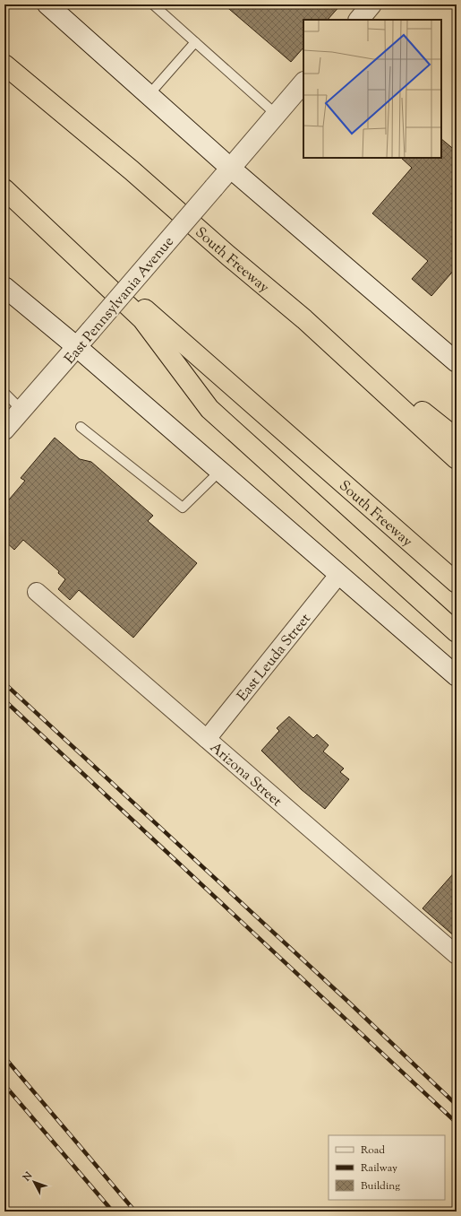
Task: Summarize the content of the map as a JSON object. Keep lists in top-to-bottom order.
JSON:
{
  "streets": {
    "highway": ["South Freeway"],
    "main road": ["East Pennsylvania Avenue"],
    "street": ["East Leuda Street", "Arizona Street"]
  },
  "crossings": [
    ["East Leuda Street", "Arizona Street"]
  ],
  "legend": ["Road", "Railway", "Building"],
  "north": "top left"
}
